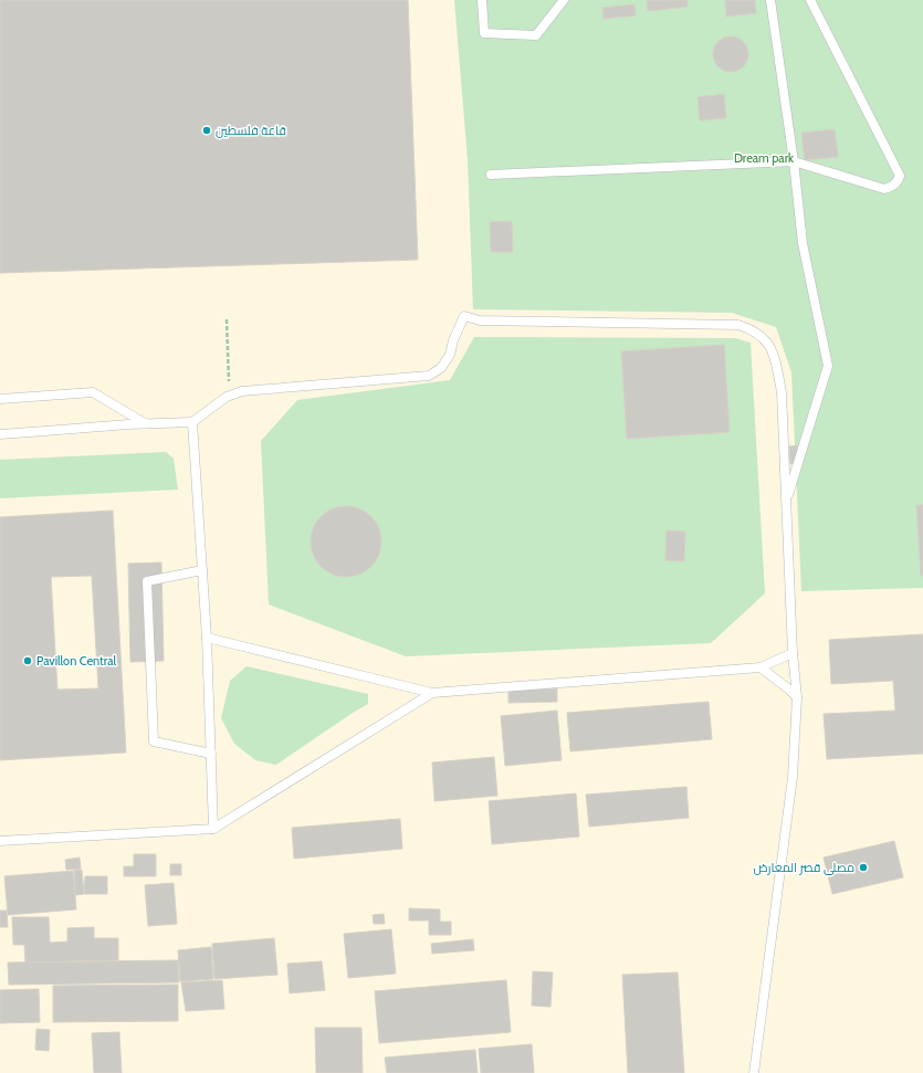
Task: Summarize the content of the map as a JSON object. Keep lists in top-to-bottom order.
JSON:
{
  "parks": ["Dream park"],
  "places": ["قاعة فلسطين", "Pavillon Central", "مصلى قصر المعارض"]
}
